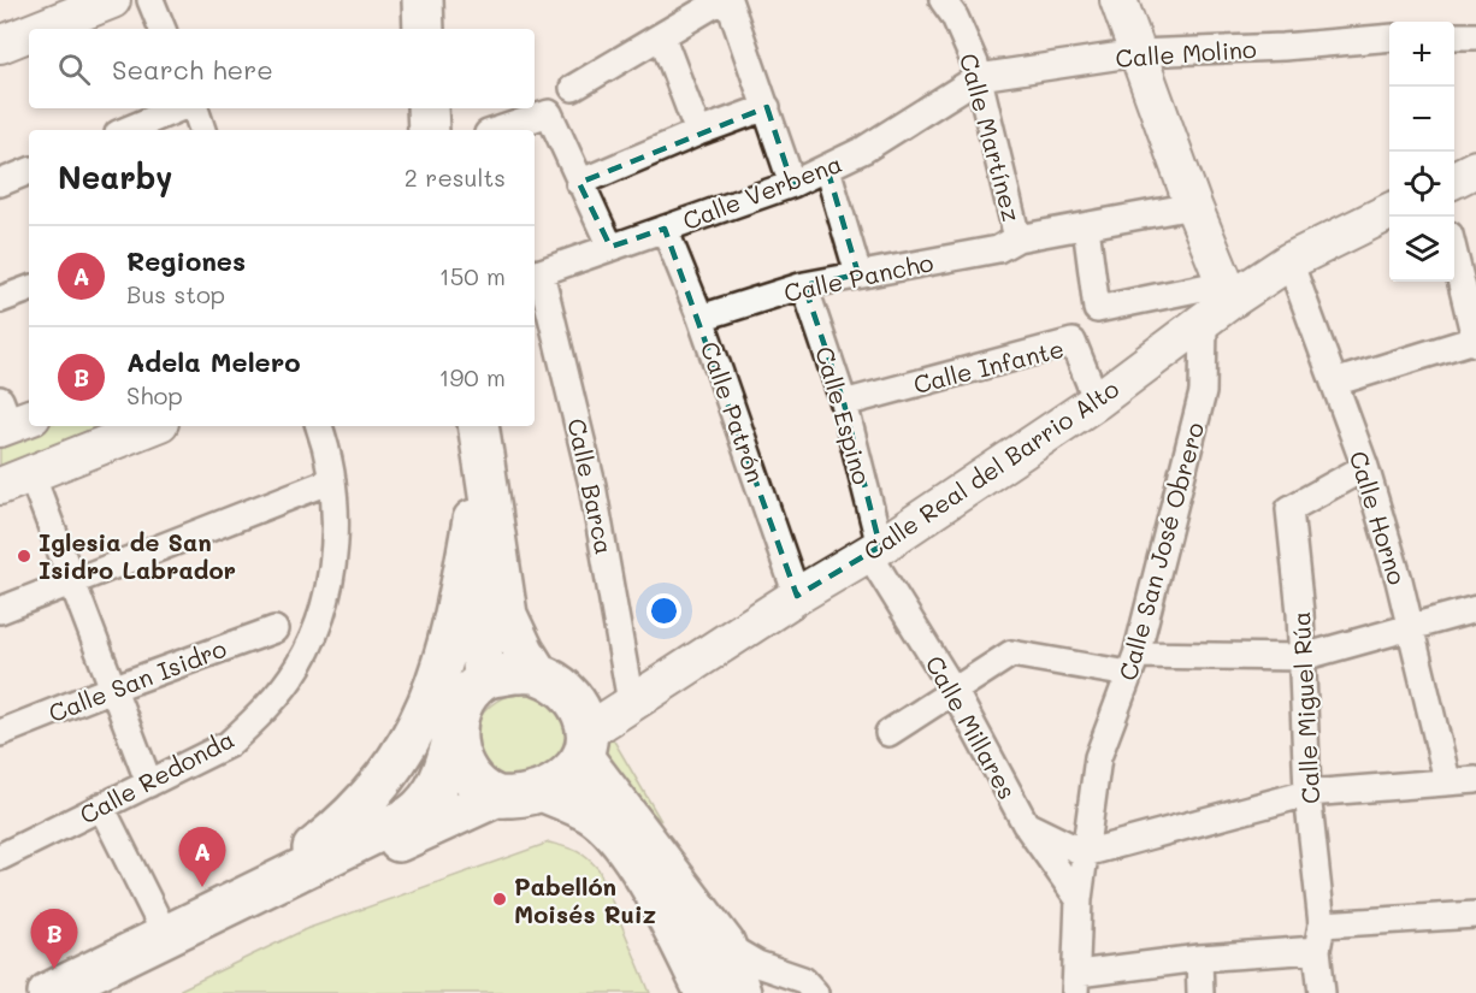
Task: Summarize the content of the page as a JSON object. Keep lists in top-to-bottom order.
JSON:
{
  "streets": {
    "street": [
      "Calle Molino",
      "Calle Martínez",
      "Calle Verbena",
      "Calle Pancho",
      "Calle Infante",
      "Calle Patrón",
      "Calle Espino",
      "Calle Real del Barrio Alto",
      "Calle Barca",
      "Calle Horno",
      "Calle San José Obrero",
      "Calle San Isidro",
      "Calle Miguel Rúa",
      "Calle Millares",
      "Calle Redonda"
    ]
  },
  "crossings": [
    ["Calle Molino", "Calle Martínez"],
    ["Calle Molino", "Calle Verbena"],
    ["Calle Martínez", "Calle Verbena"],
    ["Calle Martínez", "Calle Pancho"],
    ["Calle Verbena", "Calle Patrón"],
    ["Calle Verbena", "Calle Barca"],
    ["Calle Pancho", "Calle Patrón"],
    ["Calle Pancho", "Calle Espino"],
    ["Calle Infante", "Calle Espino"],
    ["Calle Infante", "Calle Real del Barrio Alto"],
    ["Calle Patrón", "Calle Real del Barrio Alto"],
    ["Calle Espino", "Calle Real del Barrio Alto"],
    ["Calle Espino", "Calle Millares"],
    ["Calle Real del Barrio Alto", "Calle Barca"],
    ["Calle Real del Barrio Alto", "Calle Horno"],
    ["Calle Real del Barrio Alto", "Calle San José Obrero"],
    ["Calle Real del Barrio Alto", "Calle Millares"],
    ["Calle Horno", "Calle Miguel Rúa"],
    ["Calle San José Obrero", "Calle Millares"],
    ["Calle San Isidro", "Calle Redonda"]
  ],
  "places": ["Iglesia de San Isidro Labrador", "Pabellón Moisés Ruiz"],
  "page": {
    "map_buttons": ["+", "−"],
    "search": "Search here",
    "heading": ["Nearby", "2 results"],
    "list": [
      {
        "mark": "A",
        "name": "Regiones",
        "note": "Bus stop",
        "value": "150 m"
      },
      {
        "mark": "B",
        "name": "Adela Melero",
        "note": "Shop",
        "value": "190 m"
      }
    ],
    "pins": ["A", "B"]
  }
}
